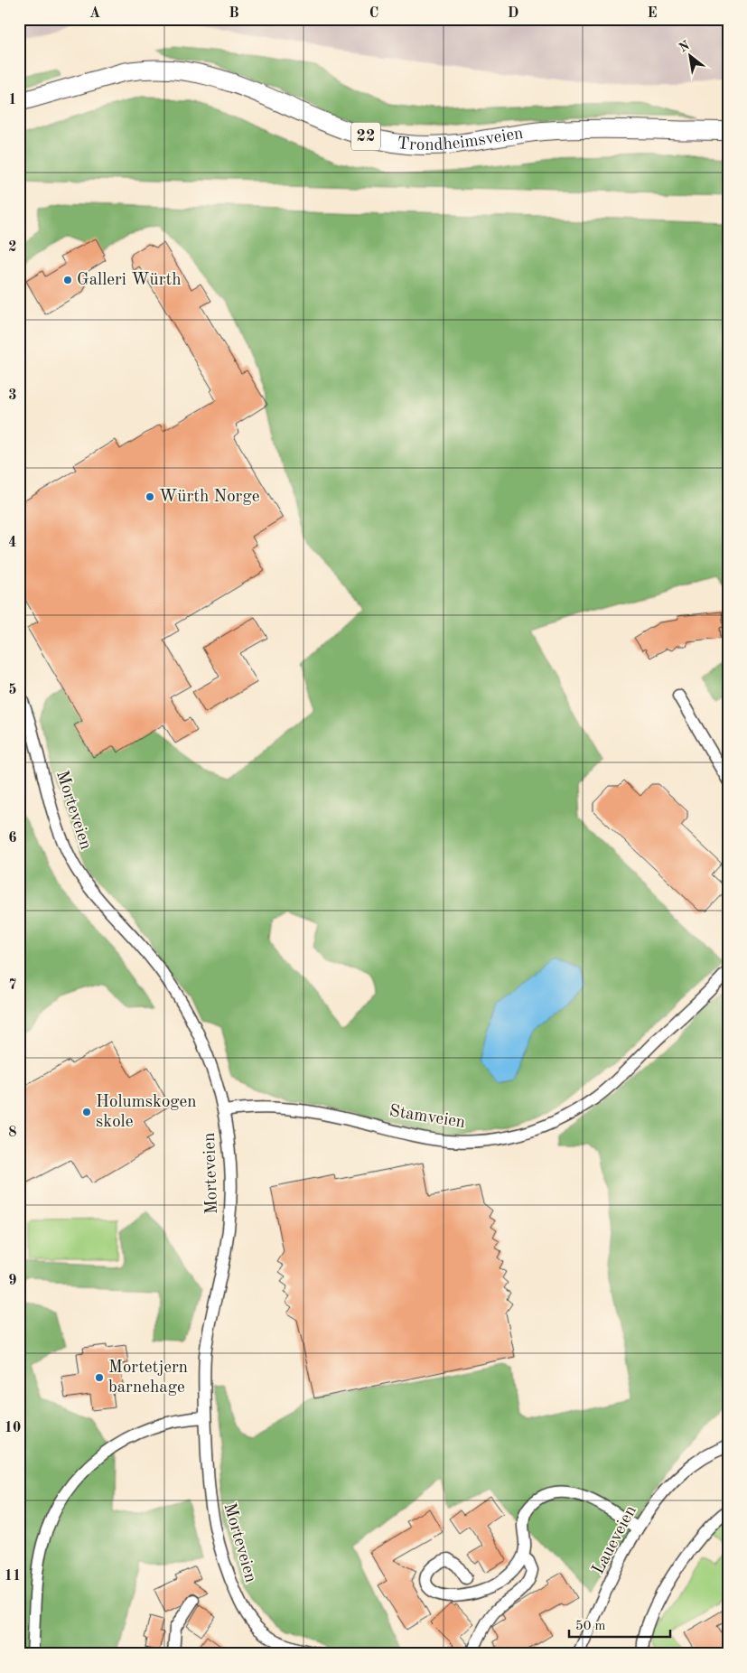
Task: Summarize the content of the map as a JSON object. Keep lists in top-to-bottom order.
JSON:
{
  "streets": {
    "main road": ["22", "Trondheimsveien"],
    "street": ["Morteveien", "Stamveien", "Laueveien"]
  },
  "crossings": [
    ["Morteveien", "Stamveien"]
  ],
  "places": [
    "Galleri Würth",
    "Würth Norge",
    "Holumskogen skole",
    "Mortetjern barnehage"
  ],
  "scale_bar": "50 m",
  "north": "top left",
  "grid": {
    "columns": [
      "A",
      "B",
      "C",
      "D",
      "E"
    ],
    "rows": [
      "1",
      "2",
      "3",
      "4",
      "5",
      "6",
      "7",
      "8",
      "9",
      "10",
      "11"
    ]
  }
}
